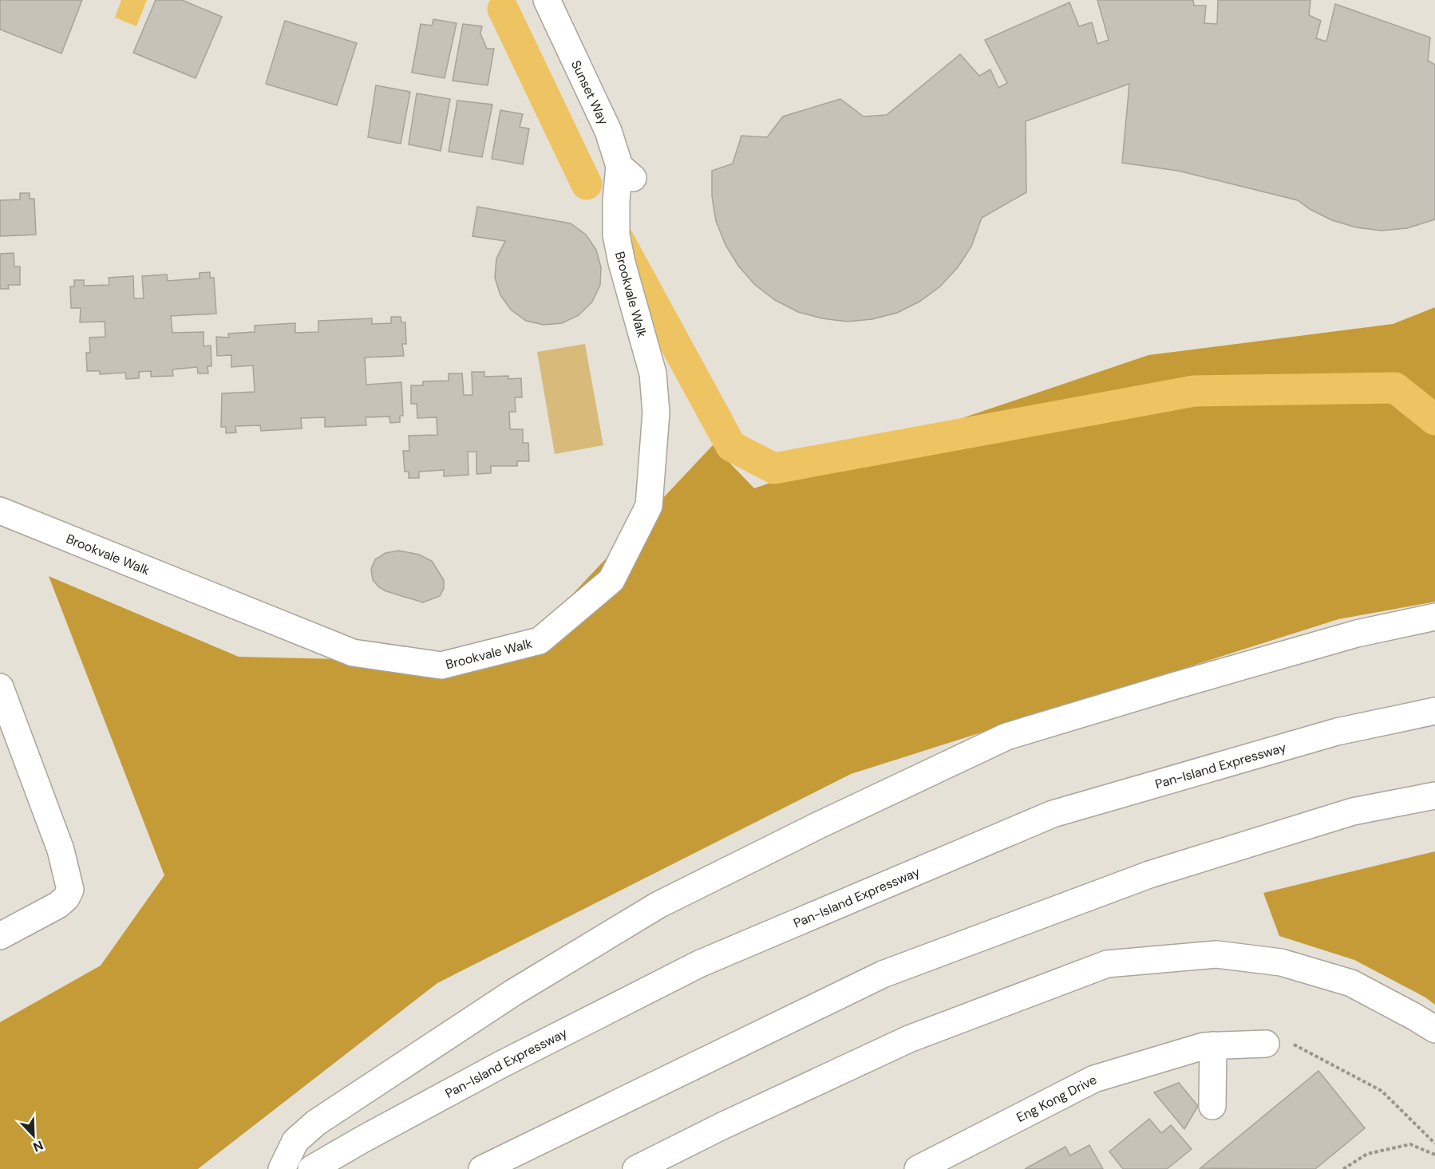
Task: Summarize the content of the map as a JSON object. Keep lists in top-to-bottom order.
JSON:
{
  "streets": {
    "main road": [
      "Sunset Way",
      "Brookvale Walk",
      "Pan-Island Expressway",
      "Eng Kong Drive"
    ]
  },
  "crossings": [
    ["Sunset Way", "Brookvale Walk"]
  ],
  "north": "bottom right"
}
